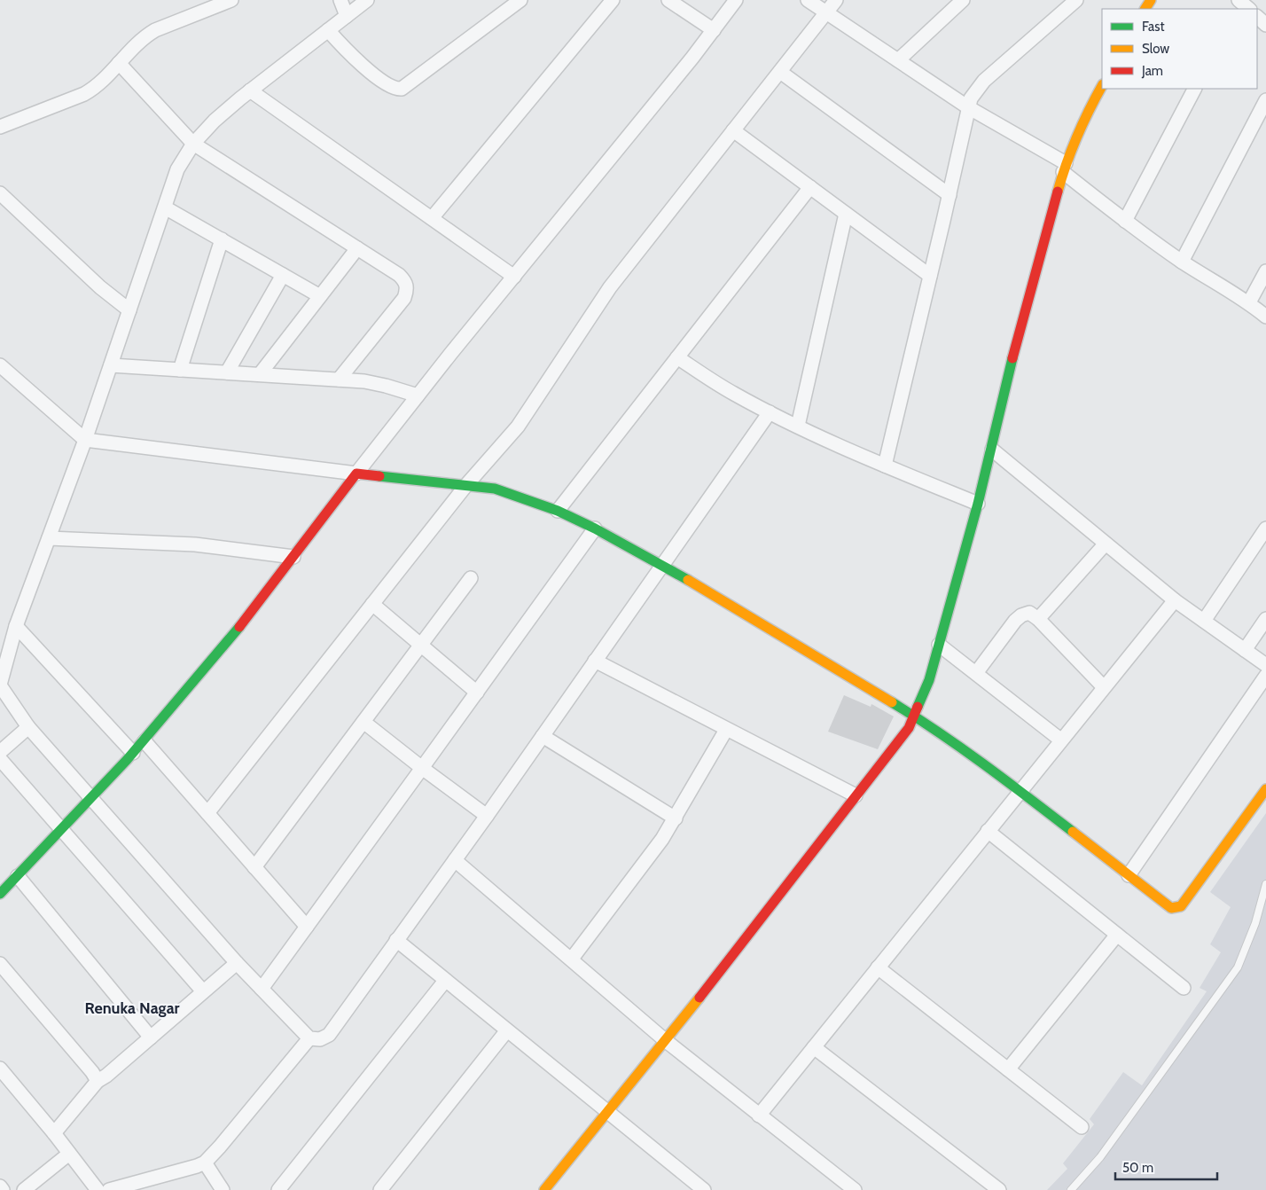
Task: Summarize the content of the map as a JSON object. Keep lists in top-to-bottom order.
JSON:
{
  "districts": ["Renuka Nagar"],
  "legend": ["Fast", "Slow", "Jam"],
  "scale_bar": "50 m"
}
